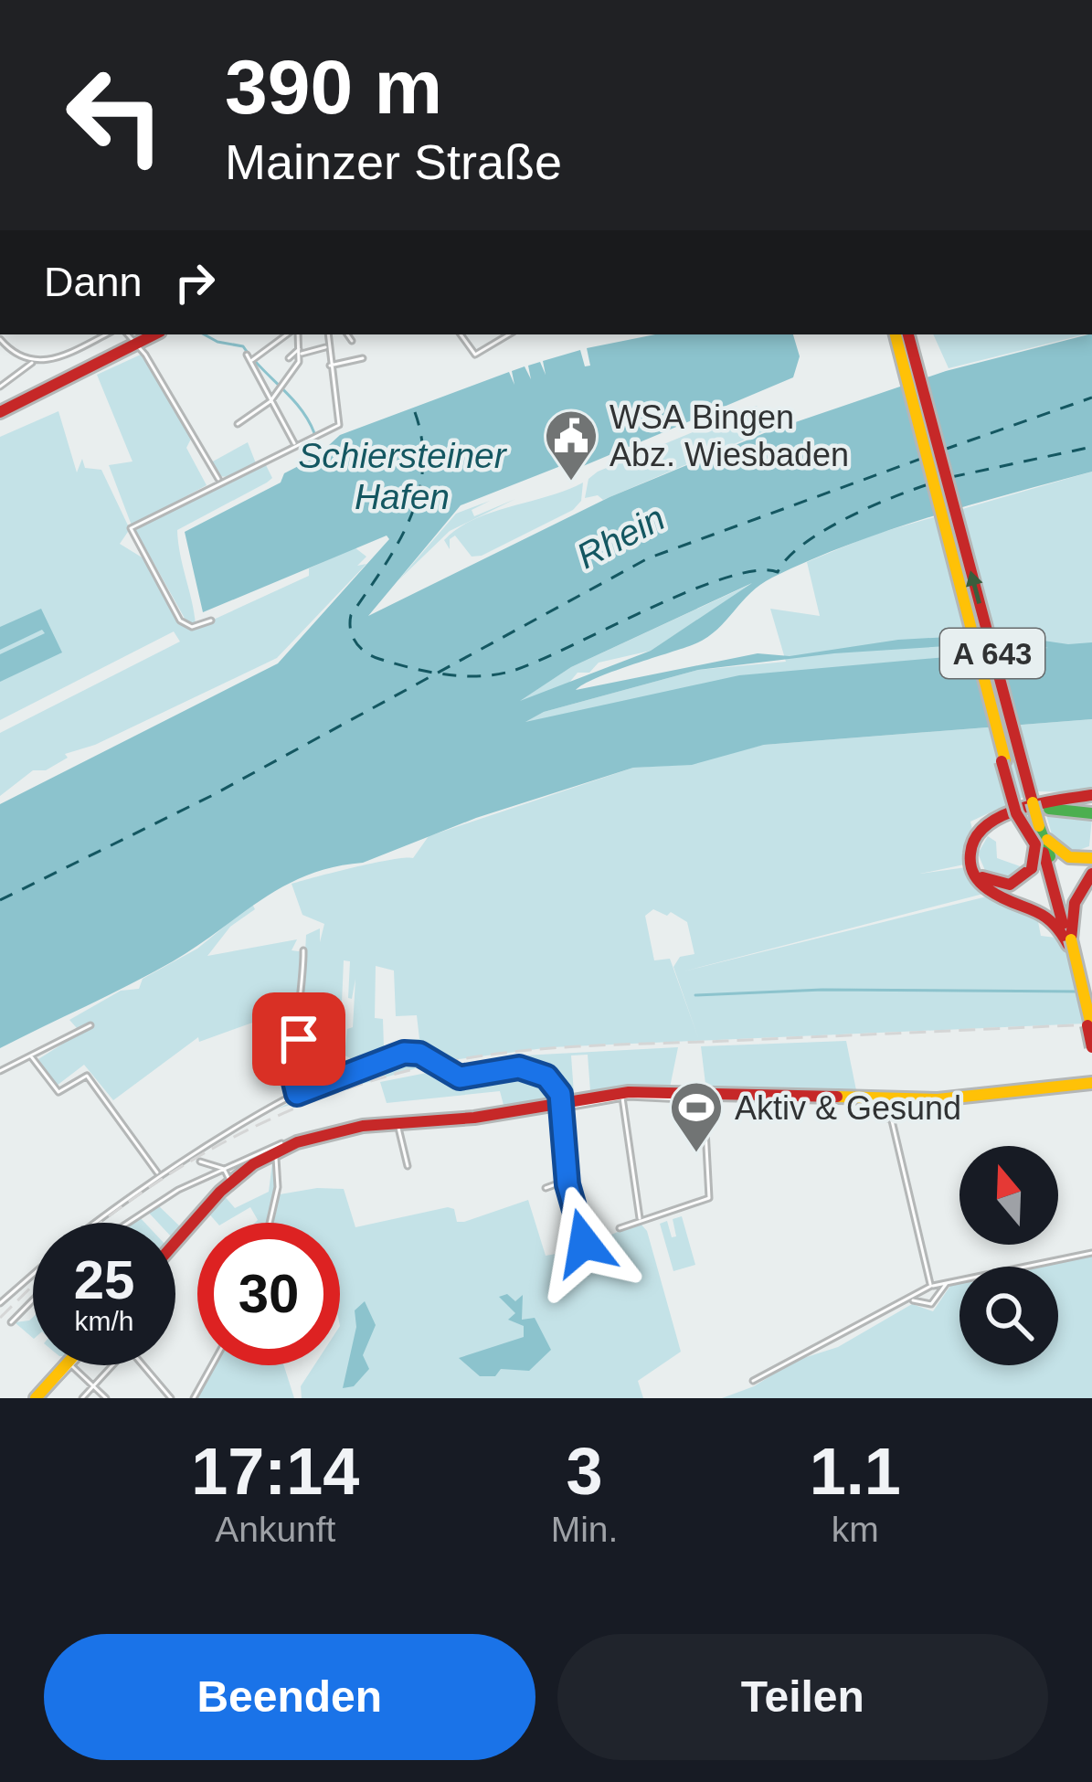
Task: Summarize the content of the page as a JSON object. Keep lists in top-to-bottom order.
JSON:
{
  "streets": {
    "main road": ["A 643"]
  },
  "water": ["Schiersteiner Hafen", "Rhein"],
  "places": {
    "public building": ["WSA Bingen Abz. Wiesbaden"],
    "sports": ["Aktiv & Gesund"]
  },
  "north": "top",
  "page": {
    "turn": ["390 m", "Mainzer Straße"],
    "then": "Dann",
    "speed": "25 km/h",
    "limit": "30",
    "eta": [
      "17:14",
      "Ankunft",
      "3",
      "Min.",
      "1.1",
      "km"
    ],
    "buttons": ["Beenden", "Teilen"]
  }
}
